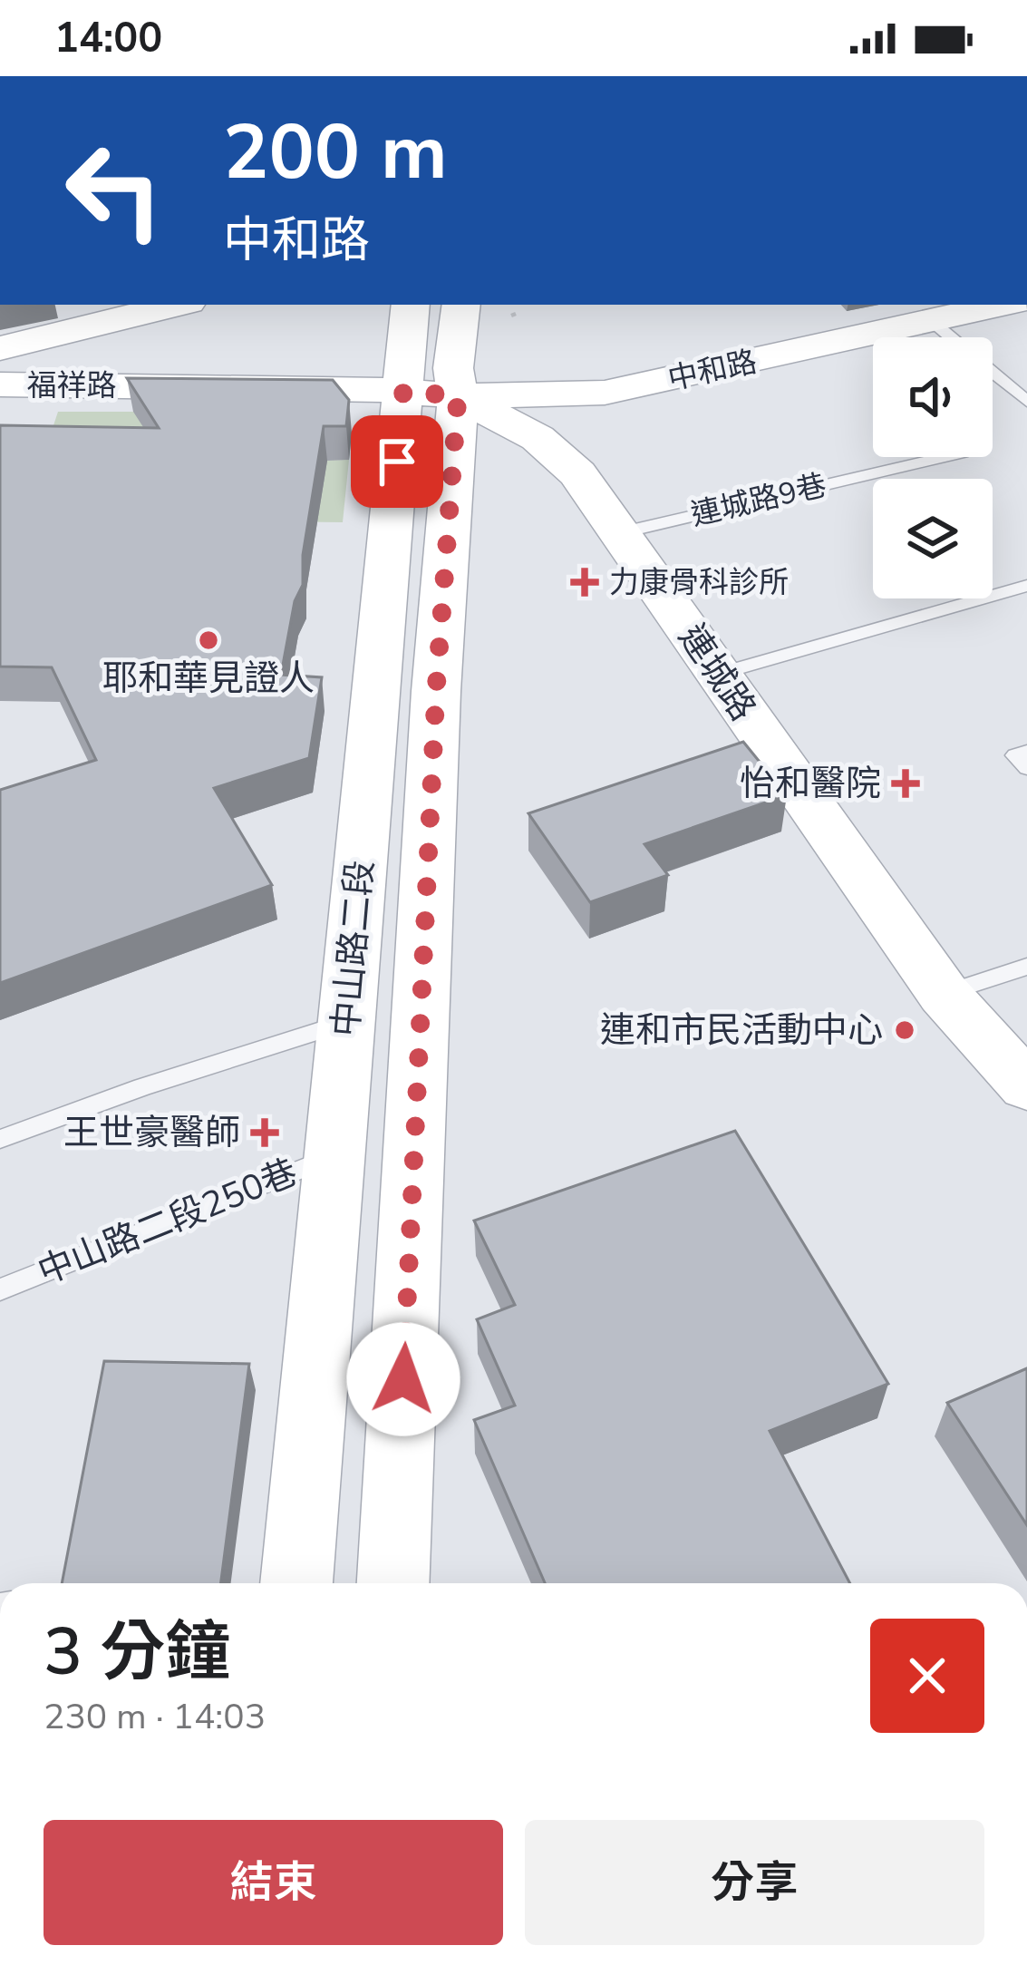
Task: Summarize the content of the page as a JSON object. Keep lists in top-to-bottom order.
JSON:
{
  "streets": {
    "street": [
      "中和路",
      "福祥路",
      "連城路",
      "中山路二段"
    ],
    "lane": ["連城路9巷", "中山路二段250巷"]
  },
  "crossings": [
    ["中和路", "福祥路"],
    ["中和路", "連城路"],
    ["中和路", "中山路二段"],
    ["福祥路", "連城路"],
    ["福祥路", "中山路二段"],
    ["連城路9巷", "連城路"],
    ["連城路", "中山路二段"],
    ["中山路二段", "中山路二段250巷"]
  ],
  "places": {
    "health": ["力康骨科診所", "怡和醫院", "王世豪醫師"],
    "other": ["耶和華見證人", "連和市民活動中心"]
  },
  "page": {
    "status": "14:00",
    "turn": ["200 m", "中和路"],
    "heading": ["3 分鐘", "230 m · 14:03"],
    "buttons": ["結束", "分享"]
  }
}
